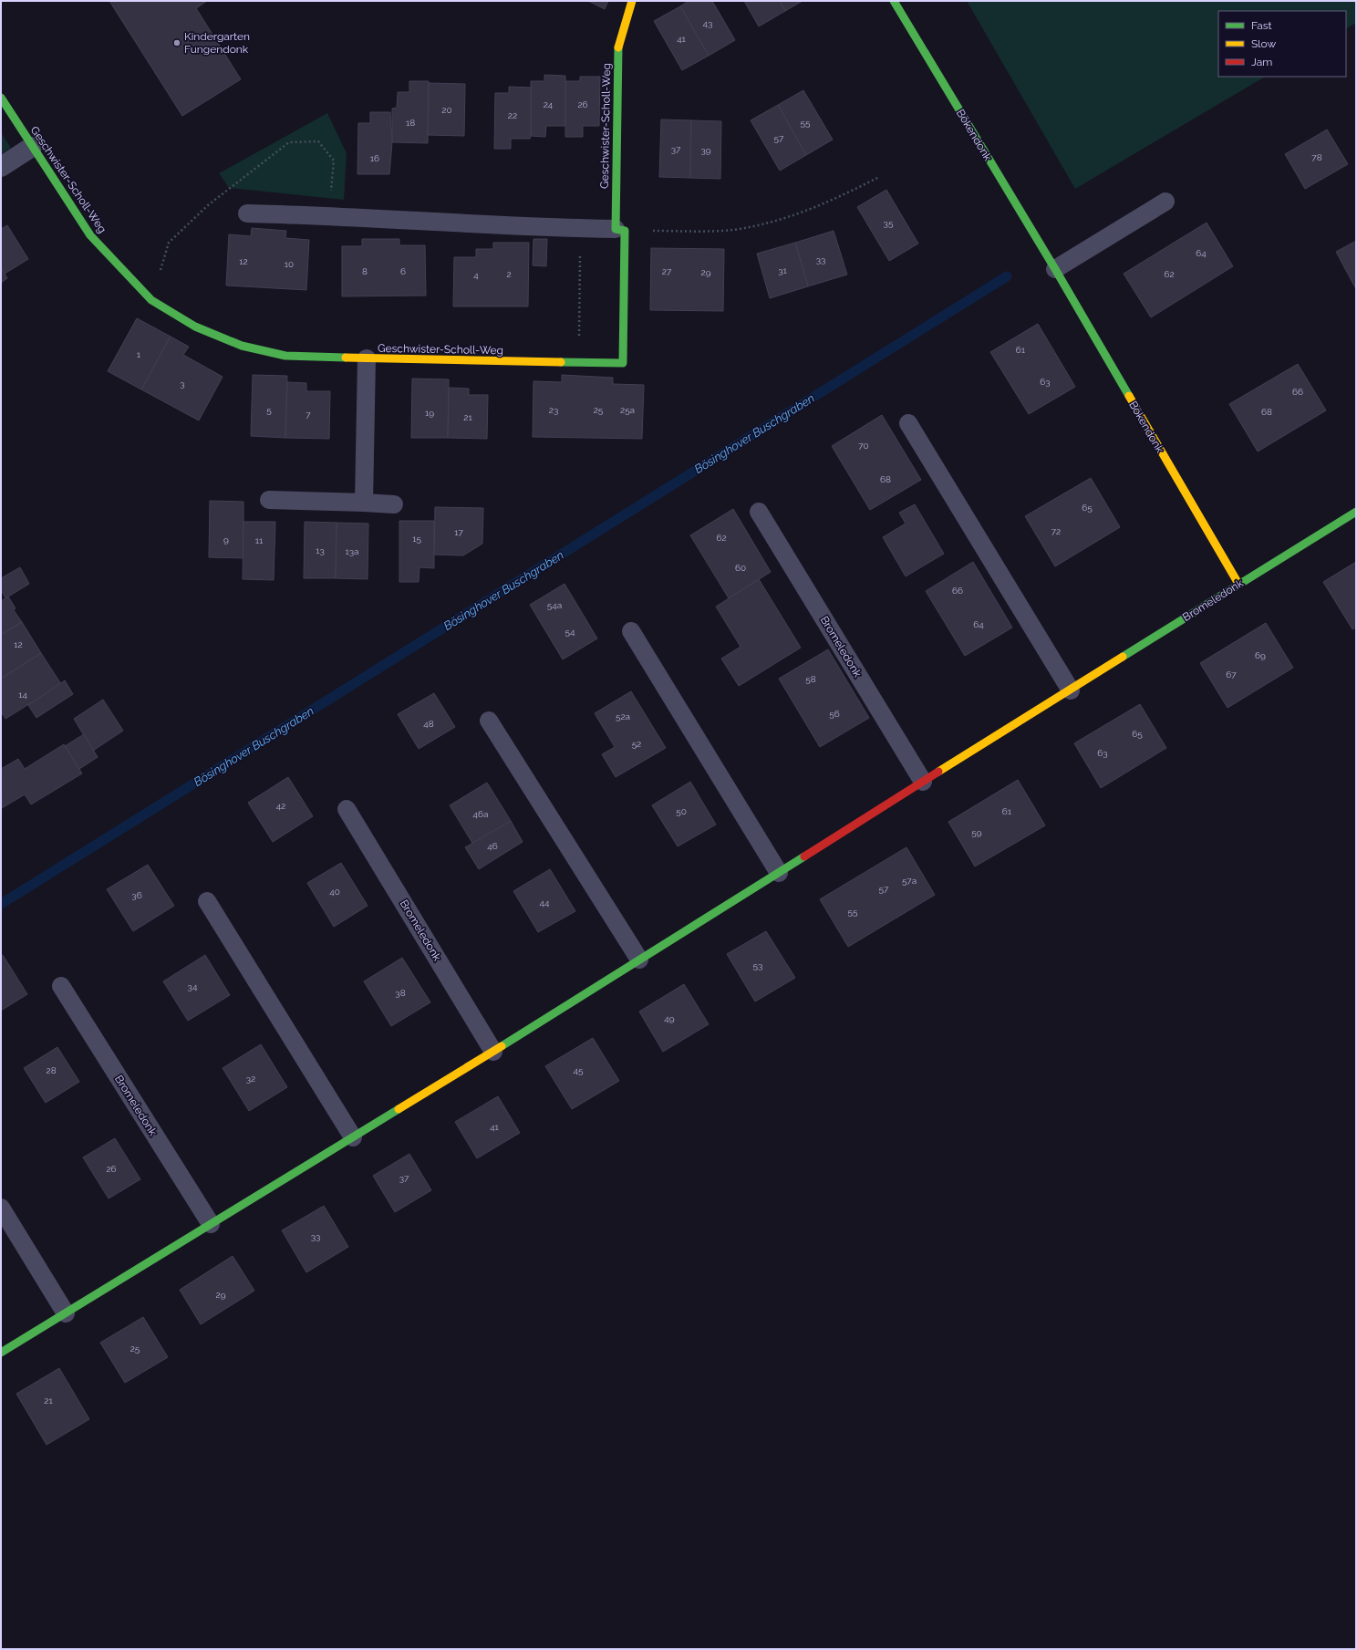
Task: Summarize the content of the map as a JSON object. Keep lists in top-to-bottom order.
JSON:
{
  "streets": {
    "street": ["Geschwister-Scholl-Weg", "Bökendonk", "Bromeledonk"]
  },
  "crossings": [
    ["Bökendonk", "Bromeledonk"]
  ],
  "water": ["Bösinghover Buschgraben"],
  "places": ["Kindergarten Fungendonk"],
  "house_numbers": [
    "43",
    "41",
    "24",
    "26",
    "20",
    "22",
    "18",
    "55",
    "57",
    "37",
    "39",
    "78",
    "16",
    "35",
    "64",
    "33",
    "12",
    "10",
    "31",
    "8",
    "6",
    "27",
    "29",
    "2",
    "62",
    "4",
    "61",
    "1",
    "63",
    "3",
    "66",
    "5",
    "23",
    "25",
    "25a",
    "68",
    "19",
    "7",
    "21",
    "70",
    "68",
    "65",
    "72",
    "17",
    "62",
    "15",
    "9",
    "11",
    "13",
    "13a",
    "60",
    "66",
    "54a",
    "64",
    "54",
    "12",
    "69",
    "67",
    "58",
    "14",
    "56",
    "52a",
    "48",
    "65",
    "52",
    "63",
    "42",
    "50",
    "61",
    "46a",
    "59",
    "46",
    "57a",
    "57",
    "40",
    "36",
    "44",
    "55",
    "53",
    "34",
    "38",
    "49",
    "28",
    "45",
    "32",
    "41",
    "26",
    "37",
    "33",
    "29",
    "25",
    "21"
  ],
  "legend": ["Fast", "Slow", "Jam"]
}
